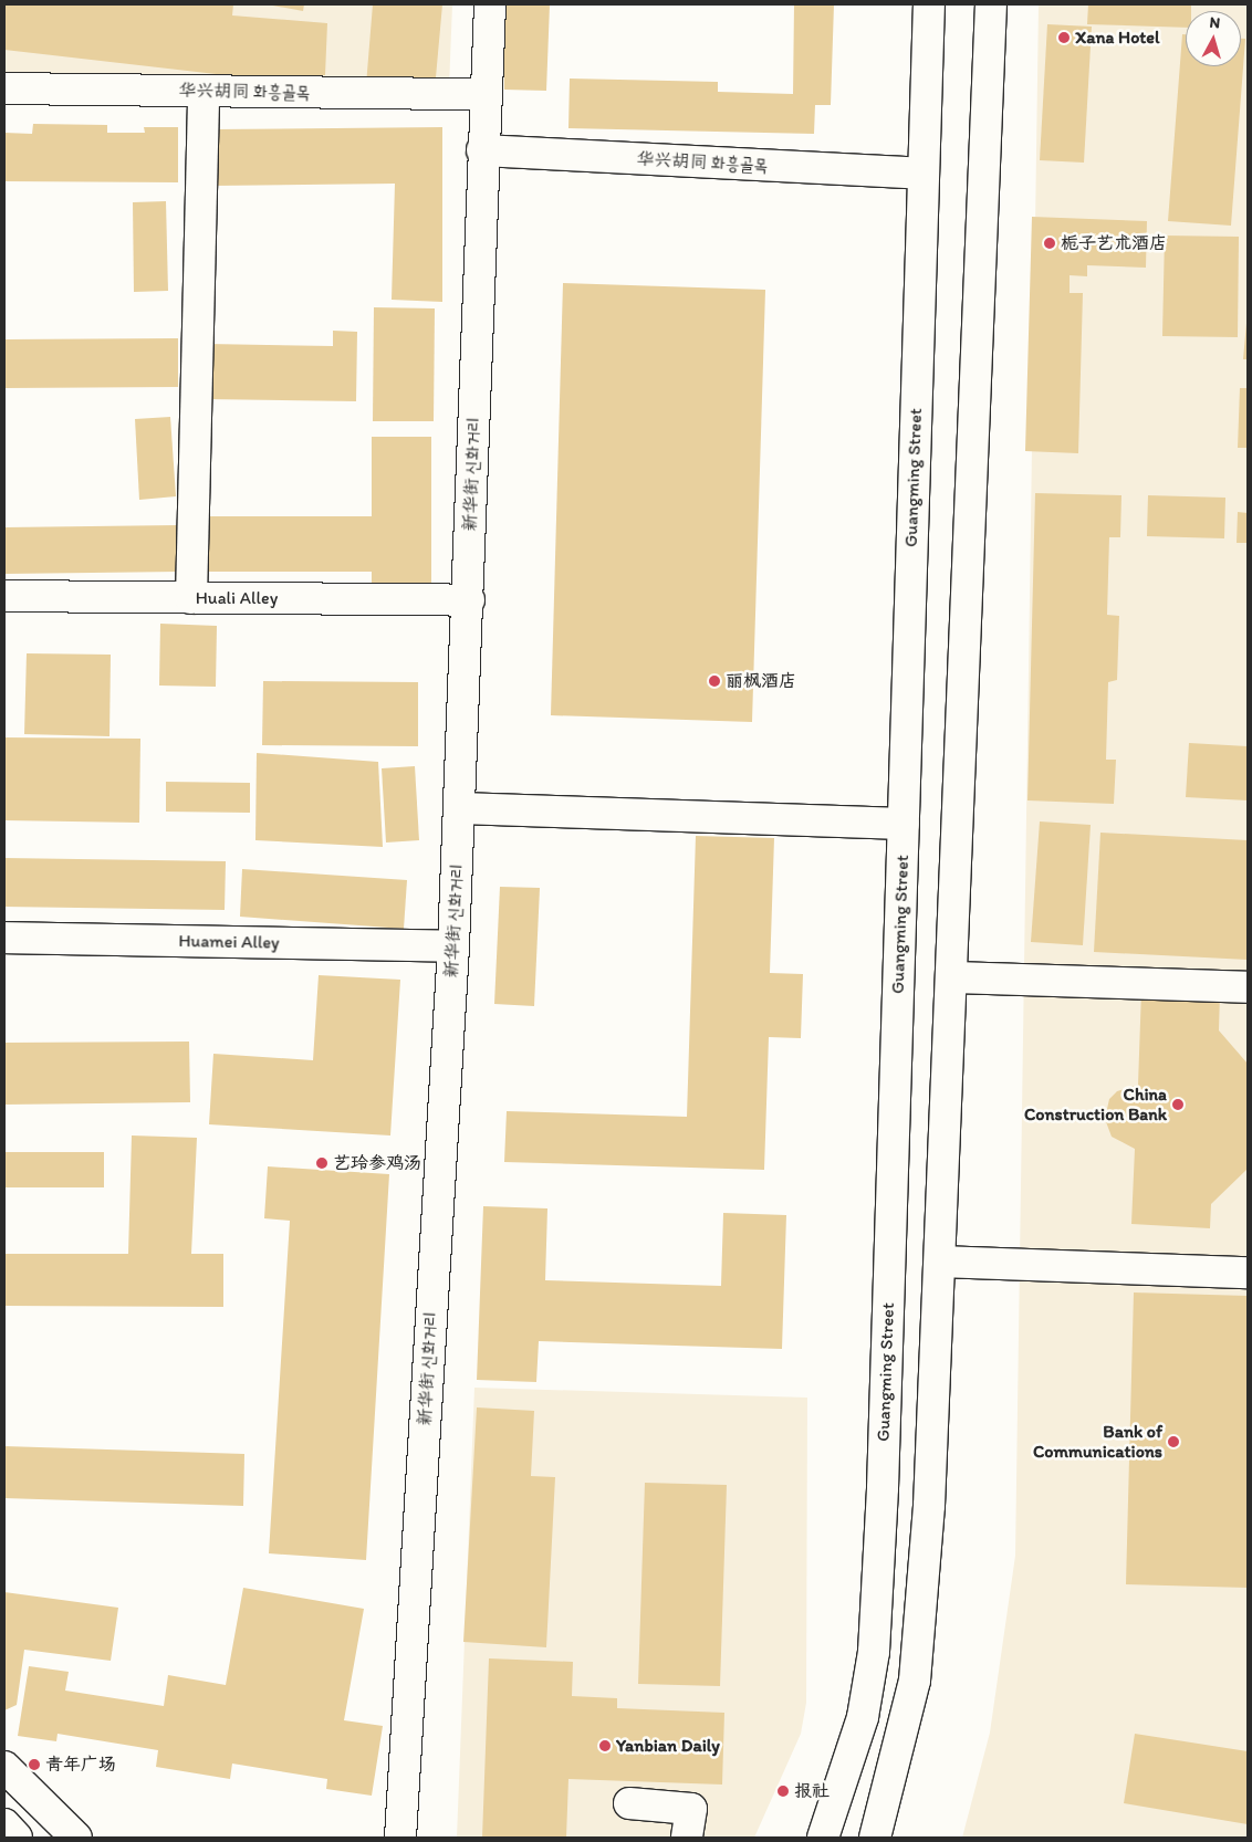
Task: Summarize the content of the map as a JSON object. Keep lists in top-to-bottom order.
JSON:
{
  "streets": {
    "street": [
      "华兴胡同 화흥골목",
      "新华街 신화거리",
      "Guangming Street",
      "Huali Alley",
      "Huamei Alley"
    ]
  },
  "crossings": [
    ["华兴胡同 화흥골목", "新华街 신화거리"],
    ["华兴胡同 화흥골목", "Guangming Street"],
    ["新华街 신화거리", "Huali Alley"],
    ["新华街 신화거리", "Huamei Alley"]
  ],
  "places": [
    "Xana Hotel",
    "栀子艺术酒店",
    "丽枫酒店",
    "China Construction Bank",
    "艺玲参鸡汤",
    "Bank of Communications",
    "Yanbian Daily",
    "青年广场",
    "报社"
  ],
  "north": "top"
}
